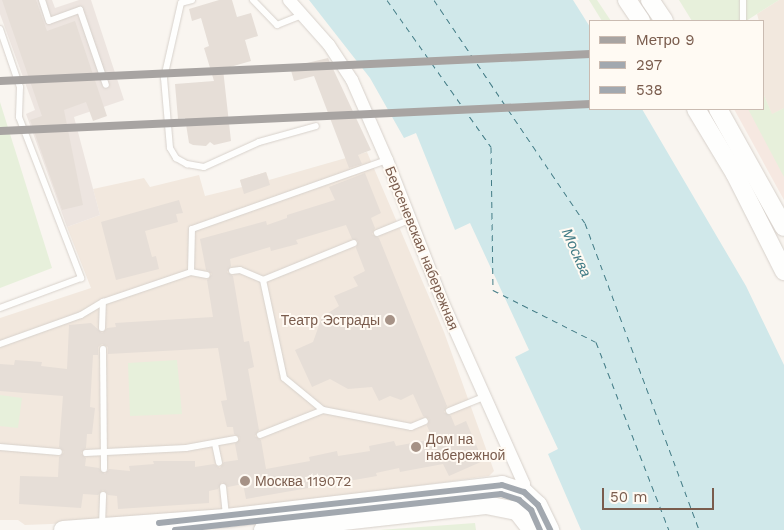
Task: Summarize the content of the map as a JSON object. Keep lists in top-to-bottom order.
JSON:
{
  "streets": {
    "street": ["Берсеневская набережная"]
  },
  "water": ["Москва"],
  "places": ["Театр Эстрады", "Дом на набережной", "Москва 119072"],
  "lines": ["metro line 9", "transit line 297", "transit line 538"],
  "legend": ["Метро 9", "297", "538"],
  "scale_bar": "50 m"
}
